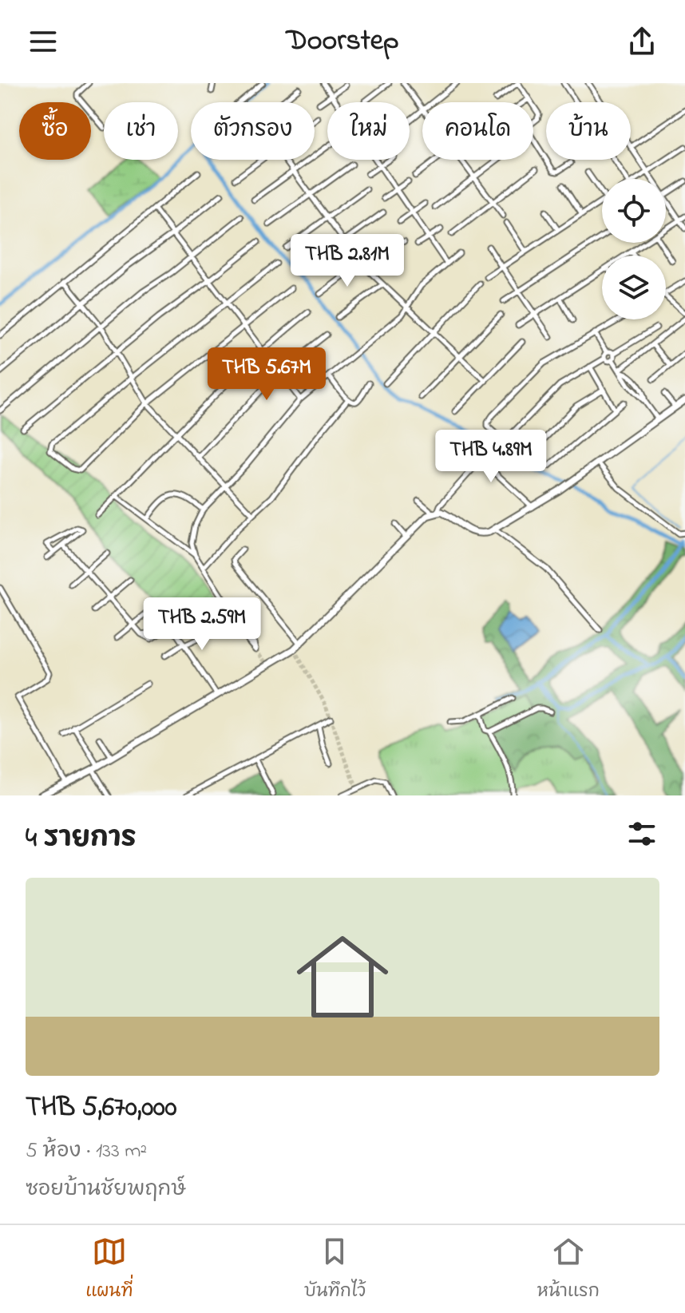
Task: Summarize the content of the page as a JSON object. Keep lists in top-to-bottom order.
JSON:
{
  "page": {
    "header": "Doorstep",
    "chip": [
      "ซื้อ",
      "เช่า",
      "ตัวกรอง",
      "ใหม่",
      "คอนโด",
      "บ้าน"
    ],
    "price": [
      "THB 2.81M",
      "THB 5.67M",
      "THB 4.89M",
      "THB 2.59M"
    ],
    "heading": "4 รายการ",
    "list": [
      {
        "name": "THB 5,670,000",
        "note": "5 ห้อง · 133 m² · ซอยบ้านชัยพฤกษ์"
      }
    ],
    "tabs": ["แผนที่", "บันทึกไว้", "หน้าแรก"]
  }
}
